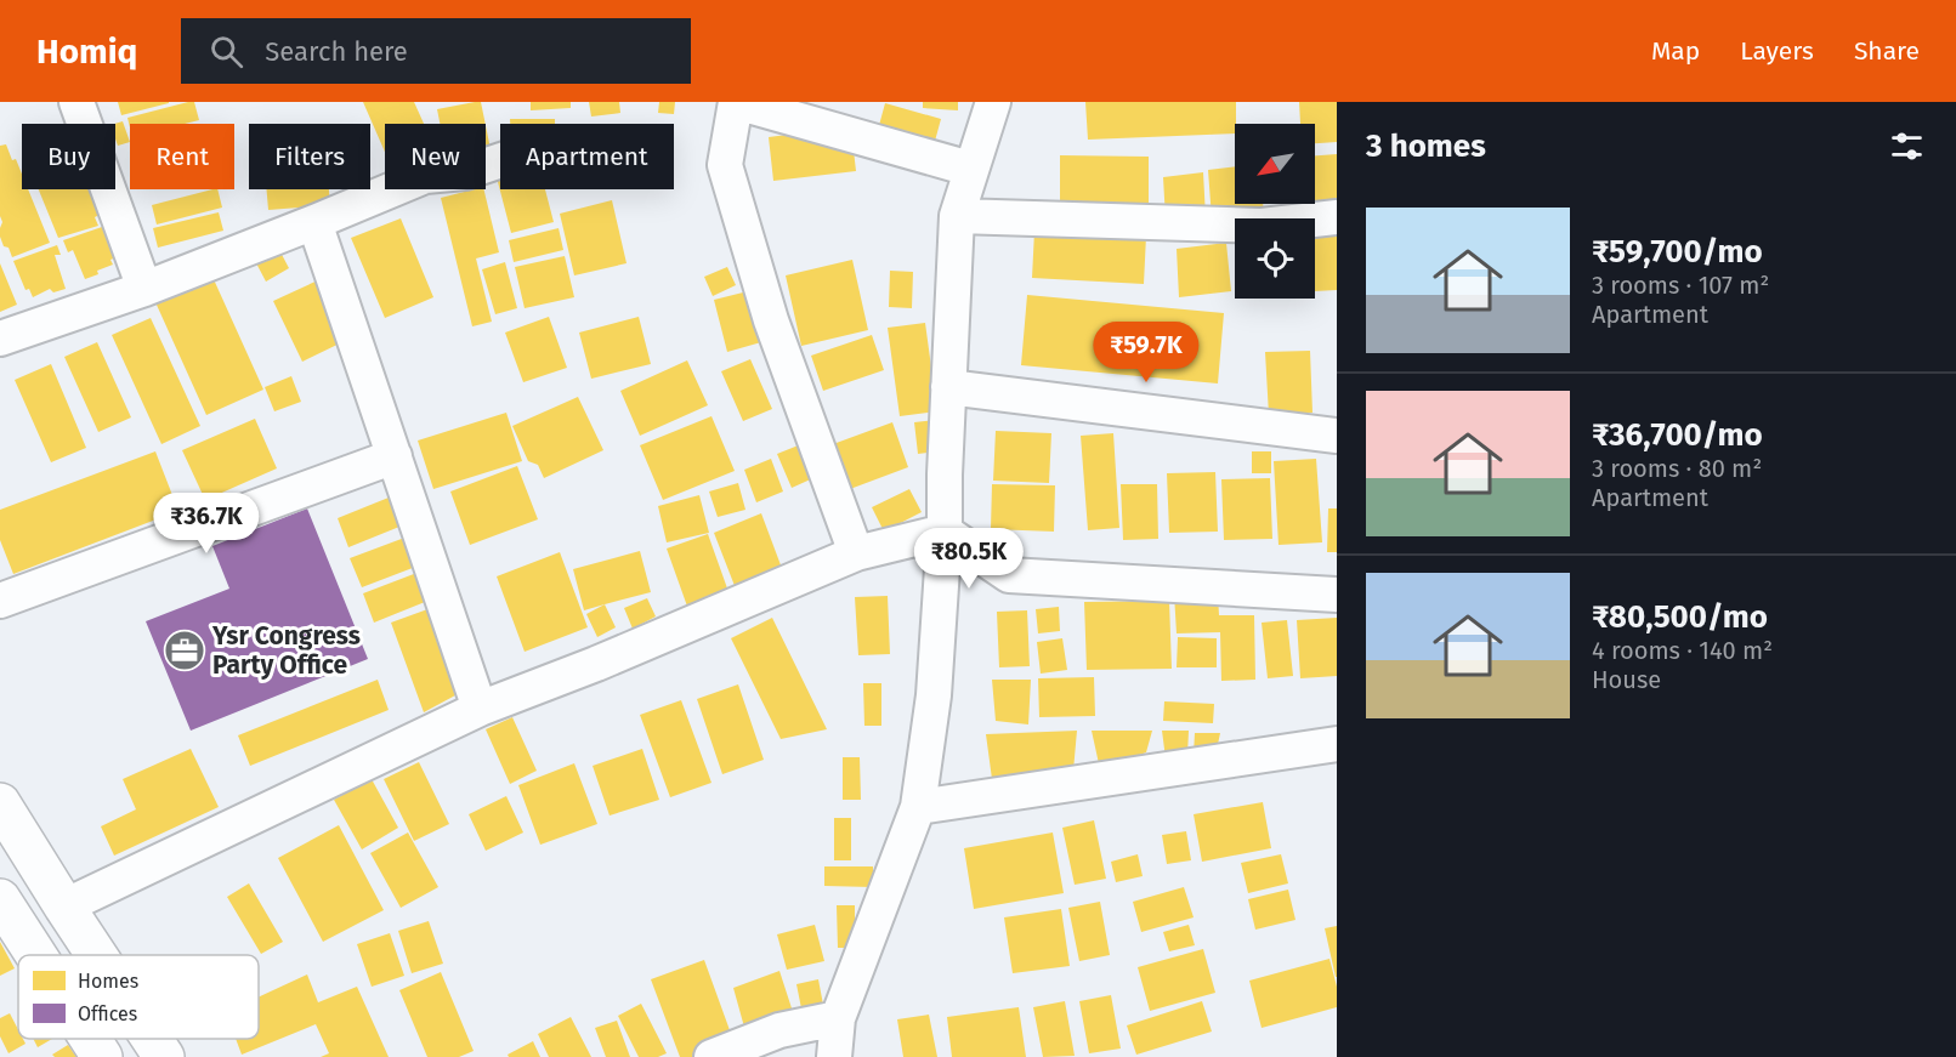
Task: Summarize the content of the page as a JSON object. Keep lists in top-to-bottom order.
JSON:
{
  "places": {
    "office": ["Ysr Congress Party Office"]
  },
  "legend": ["Homes", "Offices"],
  "north": "bottom left",
  "page": {
    "header": "Homiq",
    "search": "Search here",
    "nav": ["Map", "Layers", "Share"],
    "heading": "3 homes",
    "chip": [
      "Buy",
      "Rent",
      "Filters",
      "New",
      "Apartment"
    ],
    "list": [
      {
        "name": "₹59,700/mo",
        "note": "3 rooms · 107 m² · Apartment"
      },
      {
        "name": "₹36,700/mo",
        "note": "3 rooms · 80 m² · Apartment"
      },
      {
        "name": "₹80,500/mo",
        "note": "4 rooms · 140 m² · House"
      }
    ],
    "price": ["₹59.7K", "₹36.7K", "₹80.5K"]
  }
}
